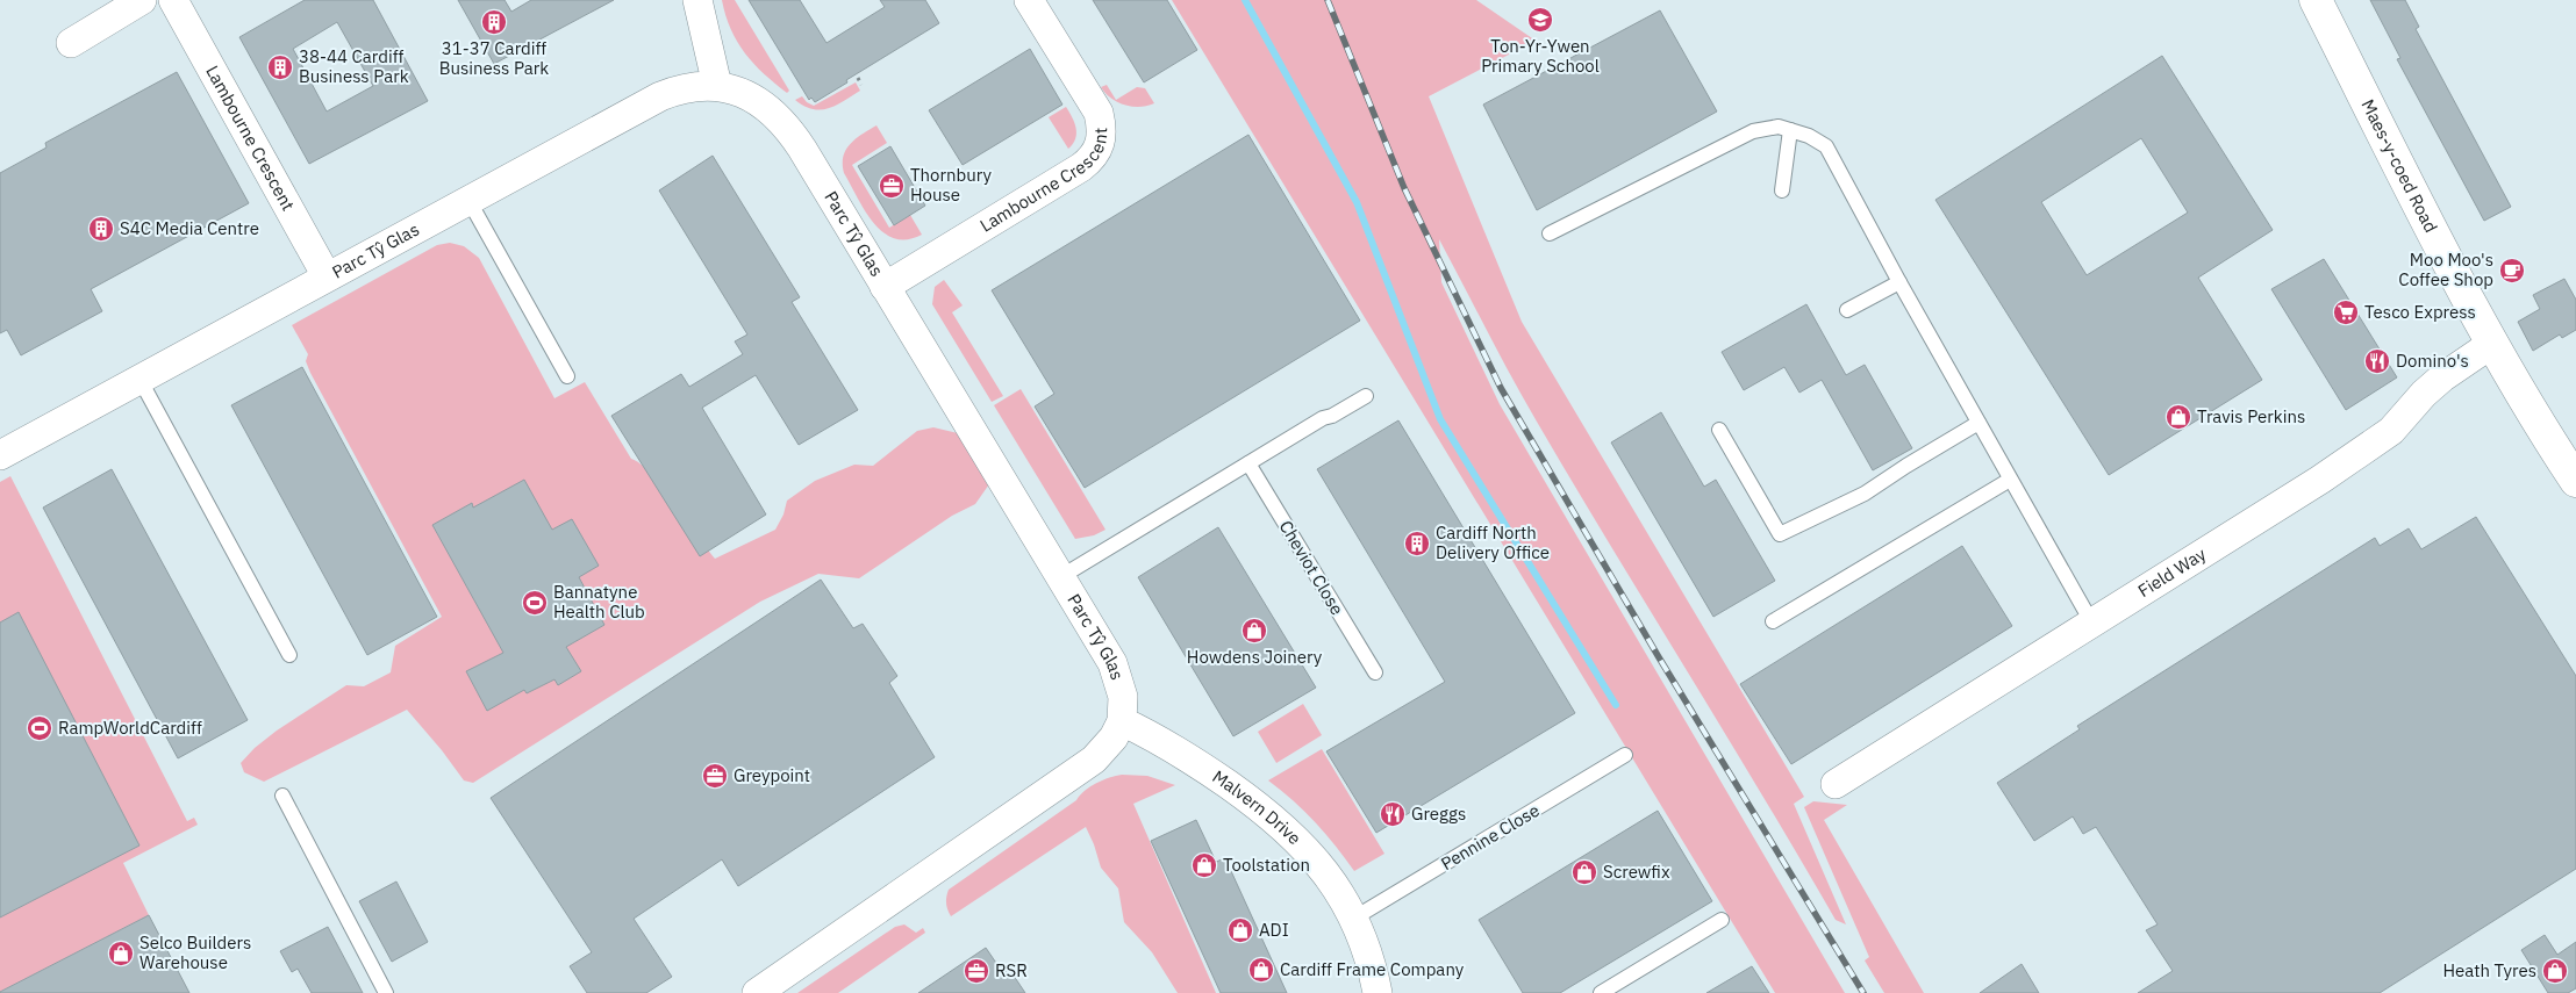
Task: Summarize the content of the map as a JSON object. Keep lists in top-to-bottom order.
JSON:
{
  "streets": {
    "street": [
      "Lambourne Crescent",
      "Maes-y-coed Road",
      "Parc Tŷ Glas",
      "Field Way",
      "Malvern Drive"
    ],
    "lane": ["Cheviot Close", "Pennine Close"]
  },
  "crossings": [
    ["Lambourne Crescent", "Parc Tŷ Glas"],
    ["Maes-y-coed Road", "Field Way"],
    ["Parc Tŷ Glas", "Malvern Drive"],
    ["Malvern Drive", "Pennine Close"]
  ],
  "places": {
    "school or university": ["Ton-Yr-Ywen Primary School"],
    "building": [
      "31-37 Cardiff Business Park",
      "38-44 Cardiff Business Park",
      "S4C Media Centre",
      "Cardiff North Delivery Office"
    ],
    "office": ["Thornbury House", "Greypoint", "RSR"],
    "cafe": ["Moo Moo's Coffee Shop"],
    "supermarket": ["Tesco Express"],
    "restaurant": ["Domino's", "Greggs"],
    "shop": [
      "Travis Perkins",
      "Howdens Joinery",
      "Toolstation",
      "Screwfix",
      "ADI",
      "Selco Builders Warehouse",
      "Cardiff Frame Company",
      "Heath Tyres"
    ],
    "sports": ["Bannatyne Health Club", "RampWorldCardiff"]
  }
}
